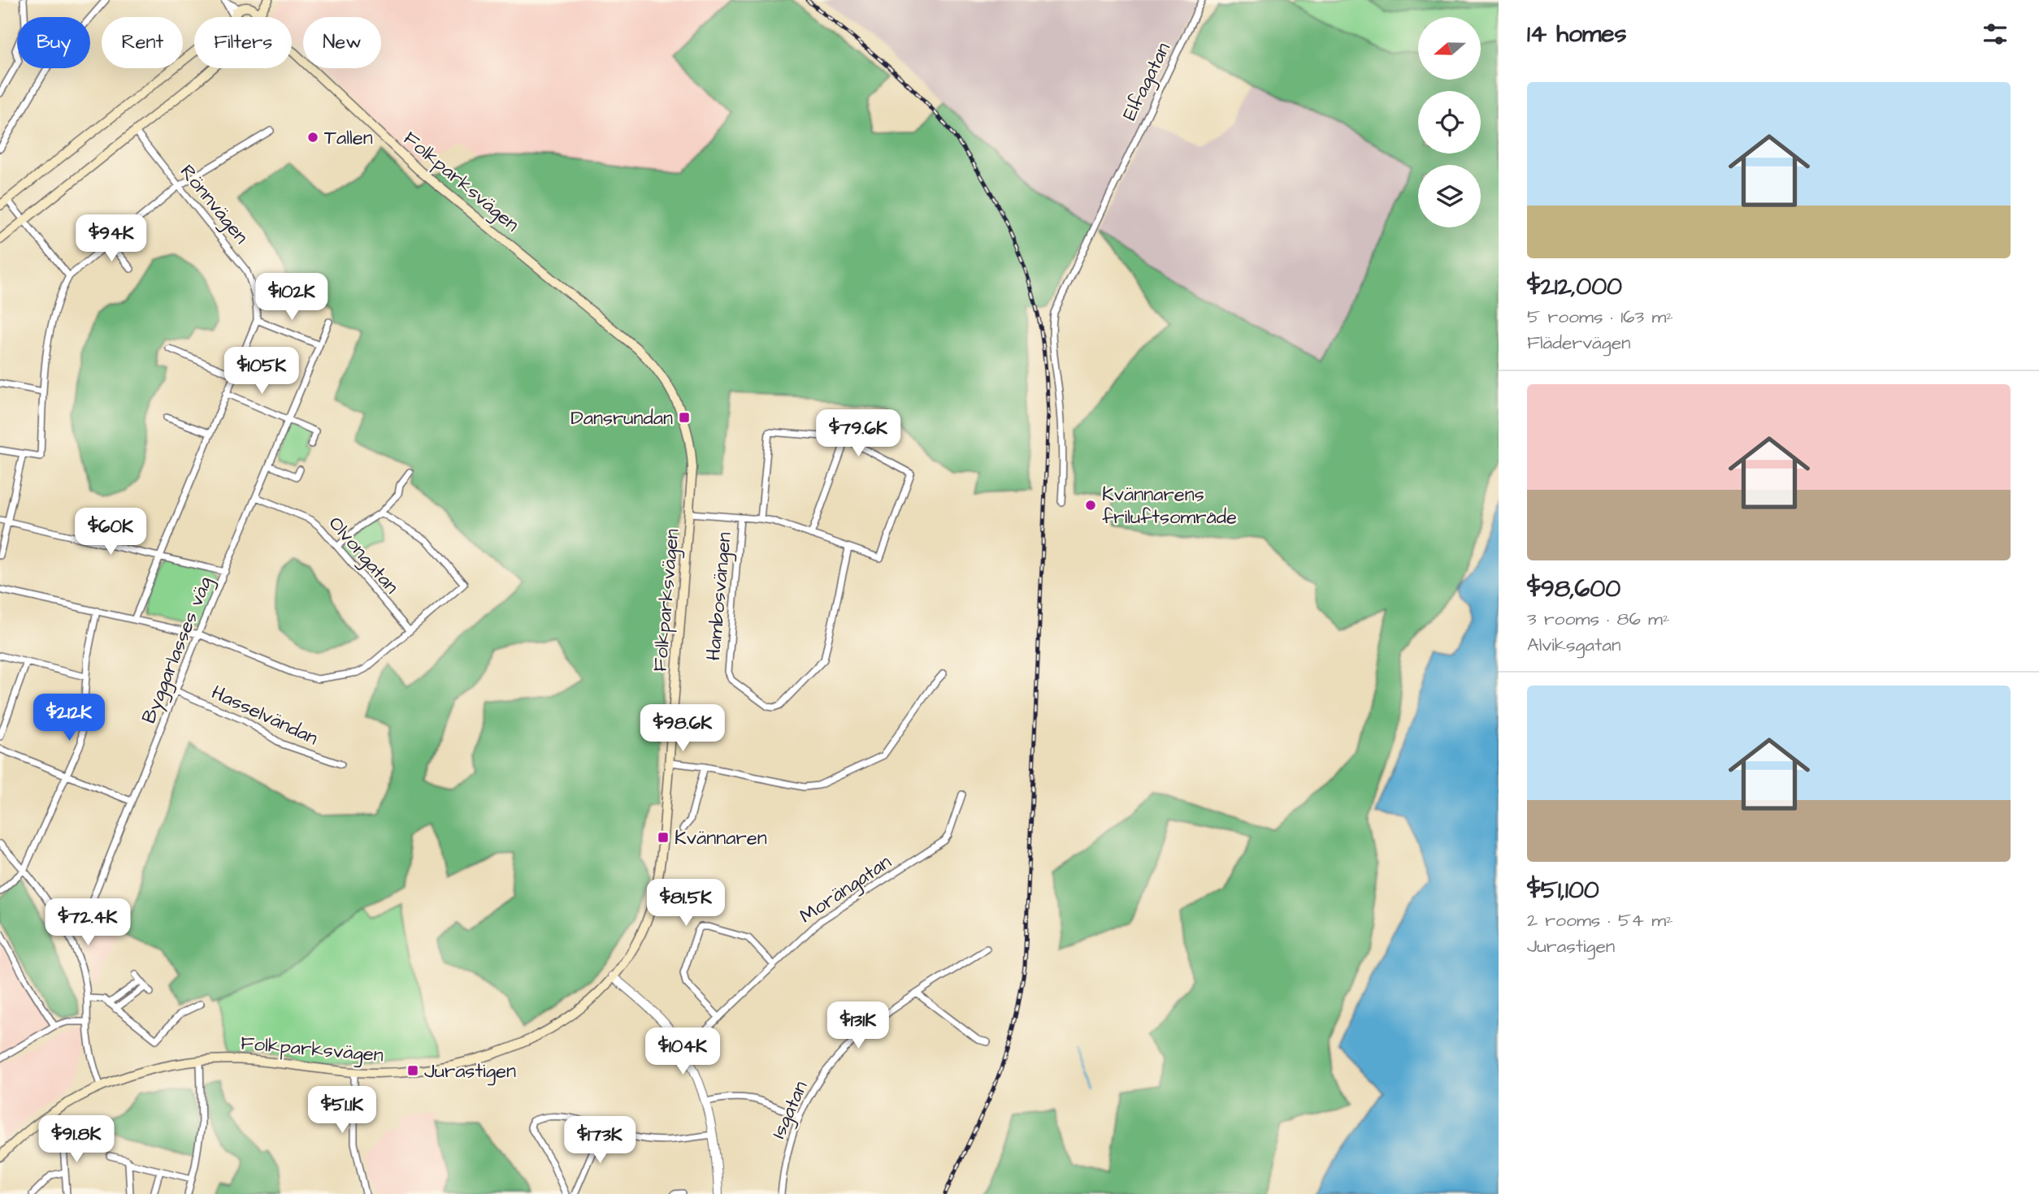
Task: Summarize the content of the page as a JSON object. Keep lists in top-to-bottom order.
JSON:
{
  "streets": {
    "main road": ["Folkparksvägen"],
    "street": [
      "Elfagatan",
      "Rönnvägen",
      "Olvongatan",
      "Hambosvängen",
      "Byggarlasses väg",
      "Hasselvändan",
      "Morängatan",
      "Isgatan"
    ]
  },
  "crossings": [
    ["Olvongatan", "Byggarlasses väg"],
    ["Byggarlasses väg", "Hasselvändan"]
  ],
  "places": {
    "other": ["Tallen", "Kvännarens friluftsområde"],
    "transit": ["Dansrundan", "Kvännaren", "Jurastigen"]
  },
  "north": "left",
  "page": {
    "heading": "14 homes",
    "chip": [
      "Buy",
      "Rent",
      "Filters",
      "New"
    ],
    "list": [
      {
        "name": "$212,000",
        "note": "5 rooms · 163 m² · Flädervägen"
      },
      {
        "name": "$98,600",
        "note": "3 rooms · 86 m² · Alviksgatan"
      },
      {
        "name": "$51,100",
        "note": "2 rooms · 54 m² · Jurastigen"
      }
    ],
    "price": [
      "$94K",
      "$102K",
      "$105K",
      "$79.6K",
      "$60K",
      "$212K",
      "$98.6K",
      "$81.5K",
      "$72.4K",
      "$131K",
      "$104K",
      "$51.1K",
      "$91.8K",
      "$173K"
    ]
  }
}
